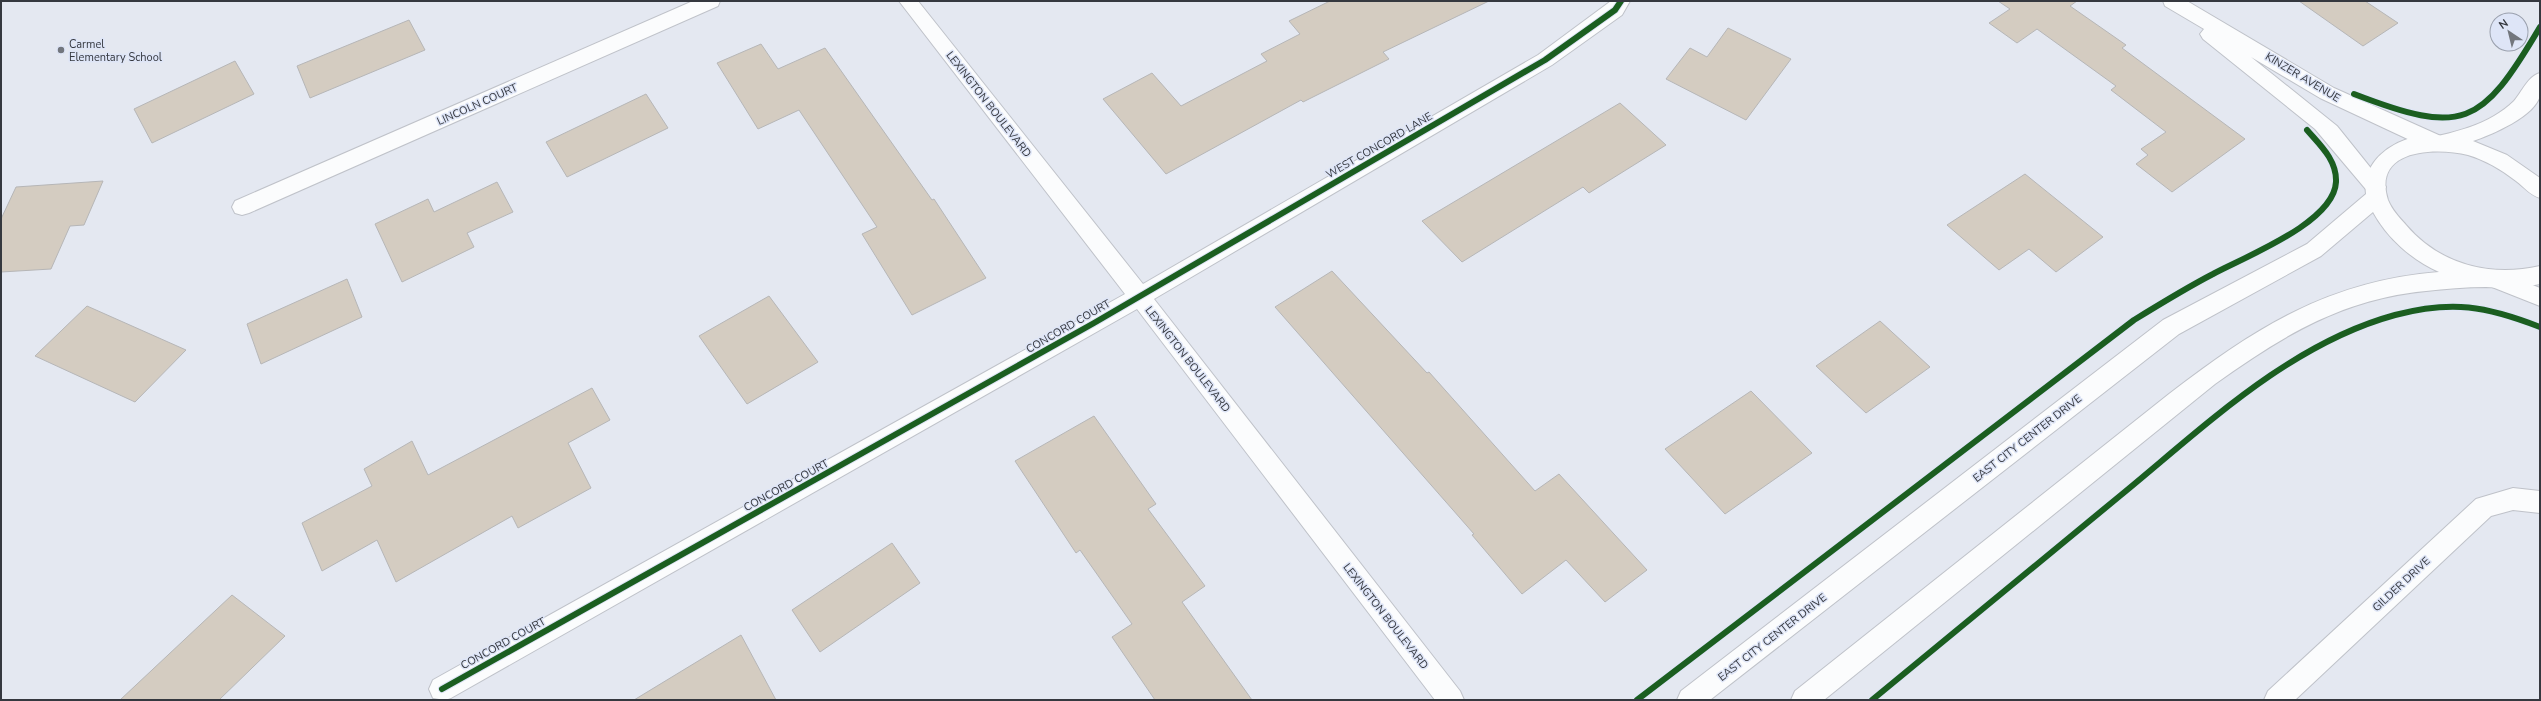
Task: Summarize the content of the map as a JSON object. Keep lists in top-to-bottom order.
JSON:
{
  "streets": {
    "street": [
      "KINZER AVENUE",
      "LINCOLN COURT",
      "LEXINGTON BOULEVARD",
      "WEST CONCORD LANE",
      "CONCORD COURT",
      "EAST CITY CENTER DRIVE",
      "GILDER DRIVE"
    ]
  },
  "crossings": [
    ["KINZER AVENUE", "EAST CITY CENTER DRIVE"],
    ["LEXINGTON BOULEVARD", "WEST CONCORD LANE"],
    ["LEXINGTON BOULEVARD", "CONCORD COURT"],
    ["WEST CONCORD LANE", "CONCORD COURT"]
  ],
  "places": ["Carmel Elementary School"],
  "north": "top left"
}
